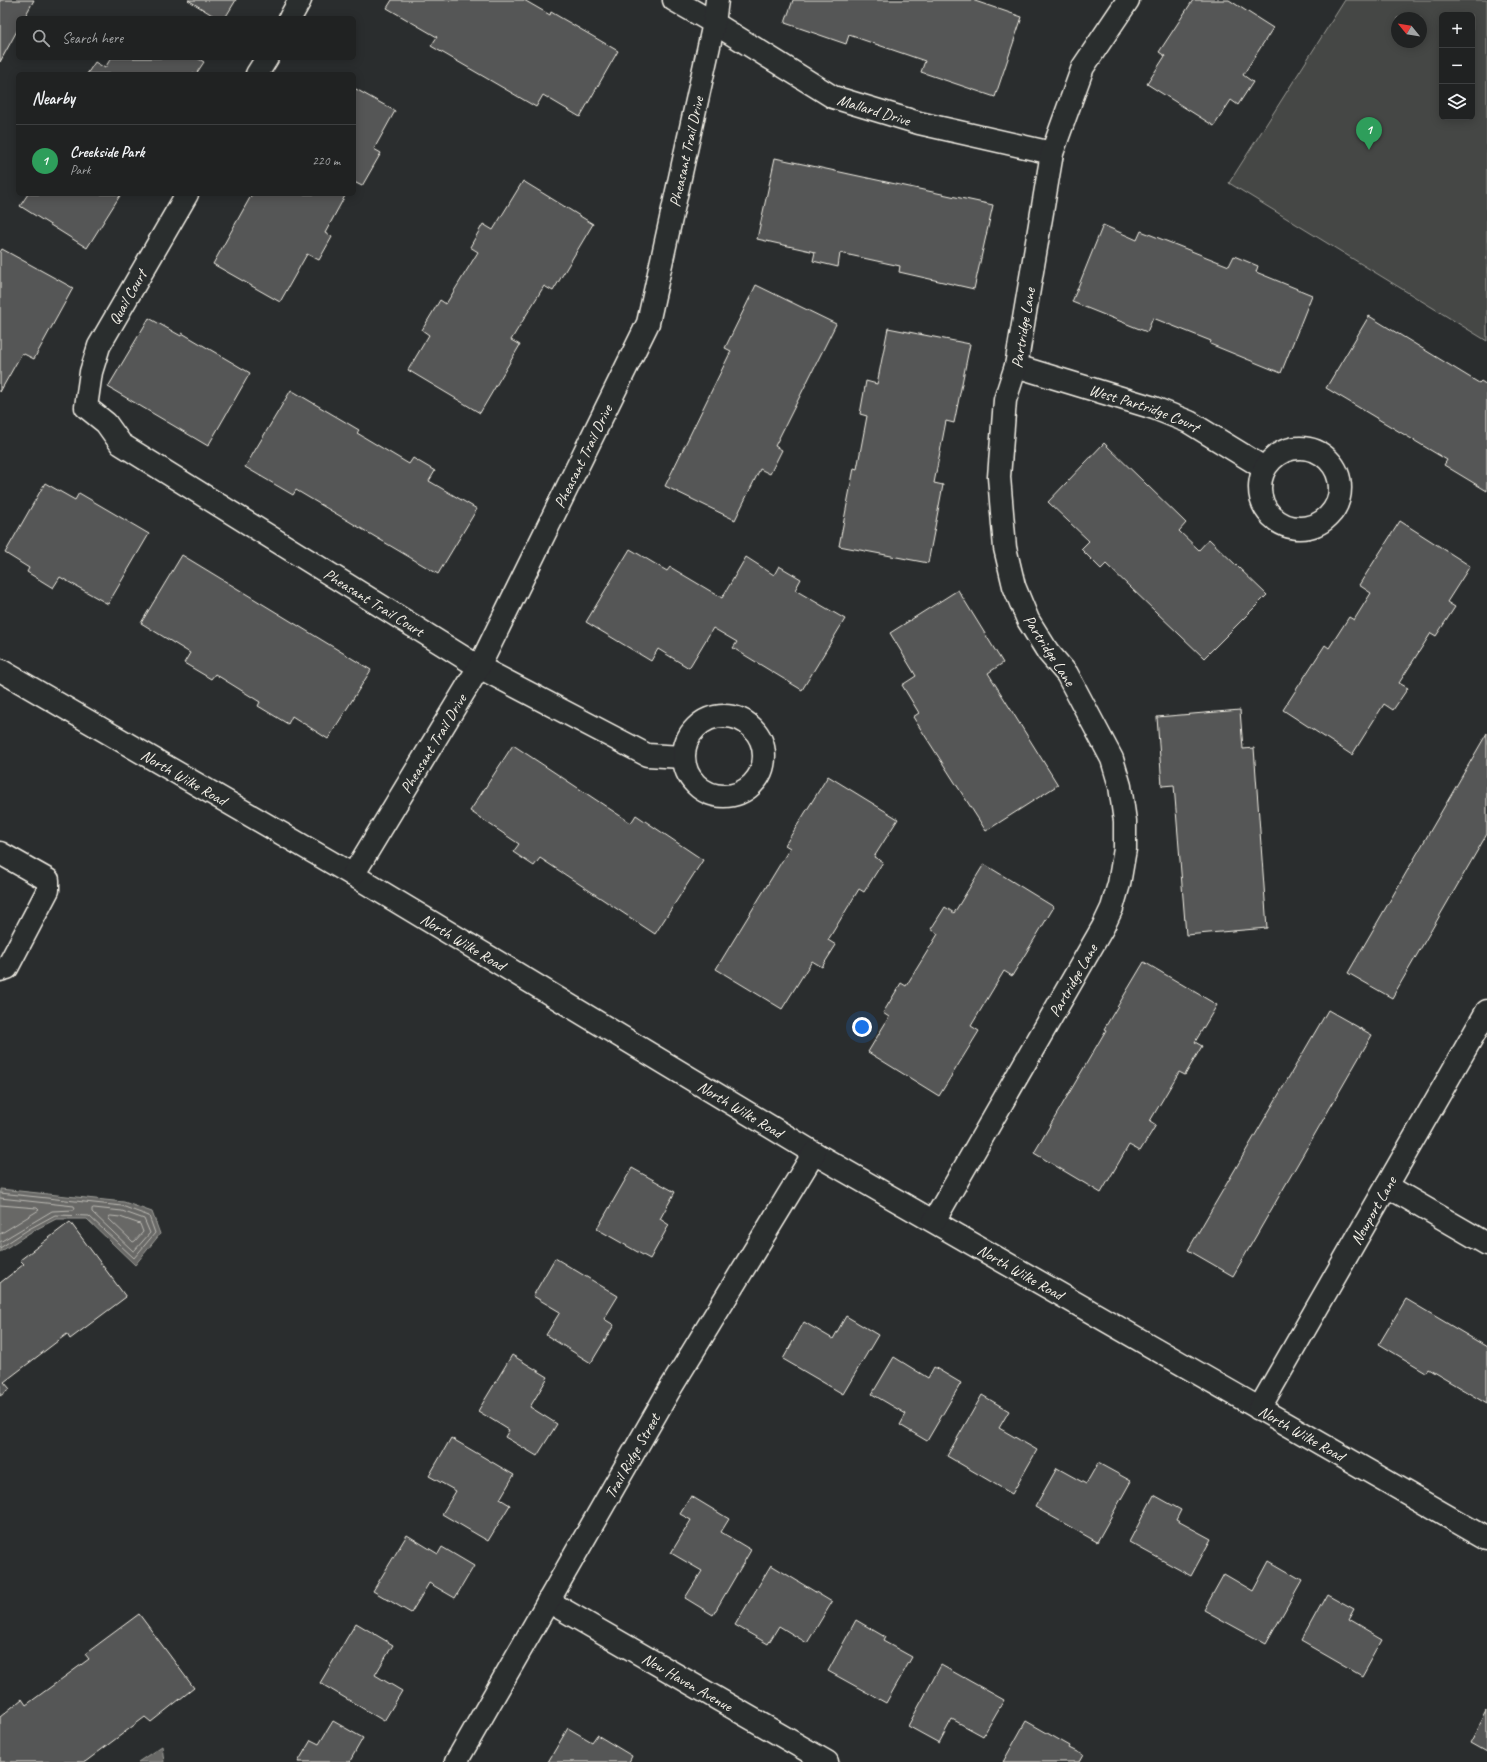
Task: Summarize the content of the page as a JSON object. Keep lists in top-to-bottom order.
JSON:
{
  "streets": {
    "street": [
      "Mallard Drive",
      "Pheasant Trail Drive",
      "Quail Court",
      "Partridge Lane",
      "West Partridge Court",
      "Pheasant Trail Court",
      "North Wilke Road",
      "Newport Lane",
      "Trail Ridge Street",
      "New Haven Avenue"
    ]
  },
  "crossings": [
    ["Mallard Drive", "Pheasant Trail Drive"],
    ["Mallard Drive", "Partridge Lane"],
    ["Pheasant Trail Drive", "Pheasant Trail Court"],
    ["Pheasant Trail Drive", "North Wilke Road"],
    ["Quail Court", "Pheasant Trail Court"],
    ["Partridge Lane", "West Partridge Court"],
    ["Partridge Lane", "North Wilke Road"],
    ["North Wilke Road", "Newport Lane"],
    ["North Wilke Road", "Trail Ridge Street"],
    ["Trail Ridge Street", "New Haven Avenue"]
  ],
  "north": "top left",
  "page": {
    "map_buttons": ["+", "−"],
    "search": "Search here",
    "heading": "Nearby",
    "pins": "1",
    "list": [
      {
        "mark": "1",
        "name": "Creekside Park",
        "note": "Park",
        "value": "220 m"
      }
    ]
  }
}
